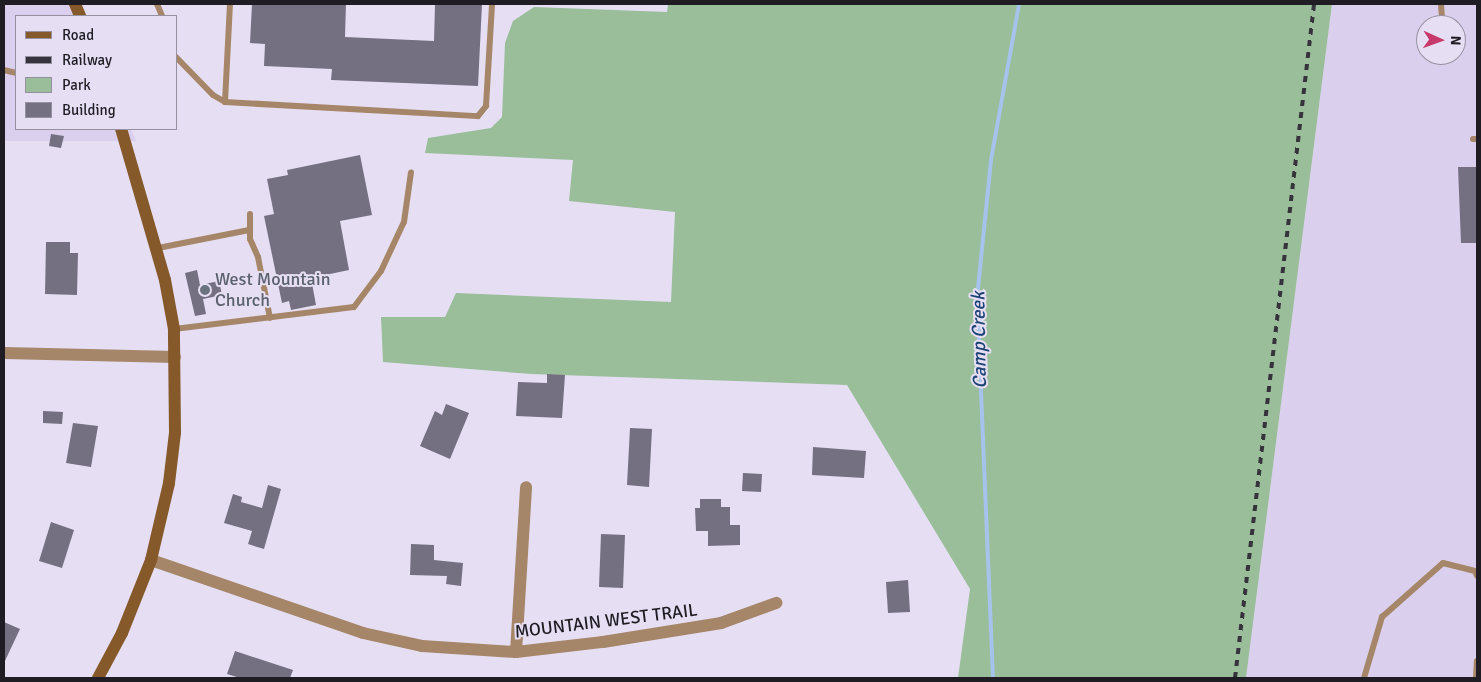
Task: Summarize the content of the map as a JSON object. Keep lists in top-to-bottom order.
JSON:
{
  "streets": {
    "street": ["MOUNTAIN WEST TRAIL"]
  },
  "water": ["Camp Creek"],
  "places": ["West Mountain Church"],
  "legend": [
    "Road",
    "Railway",
    "Park",
    "Building"
  ],
  "north": "right"
}
